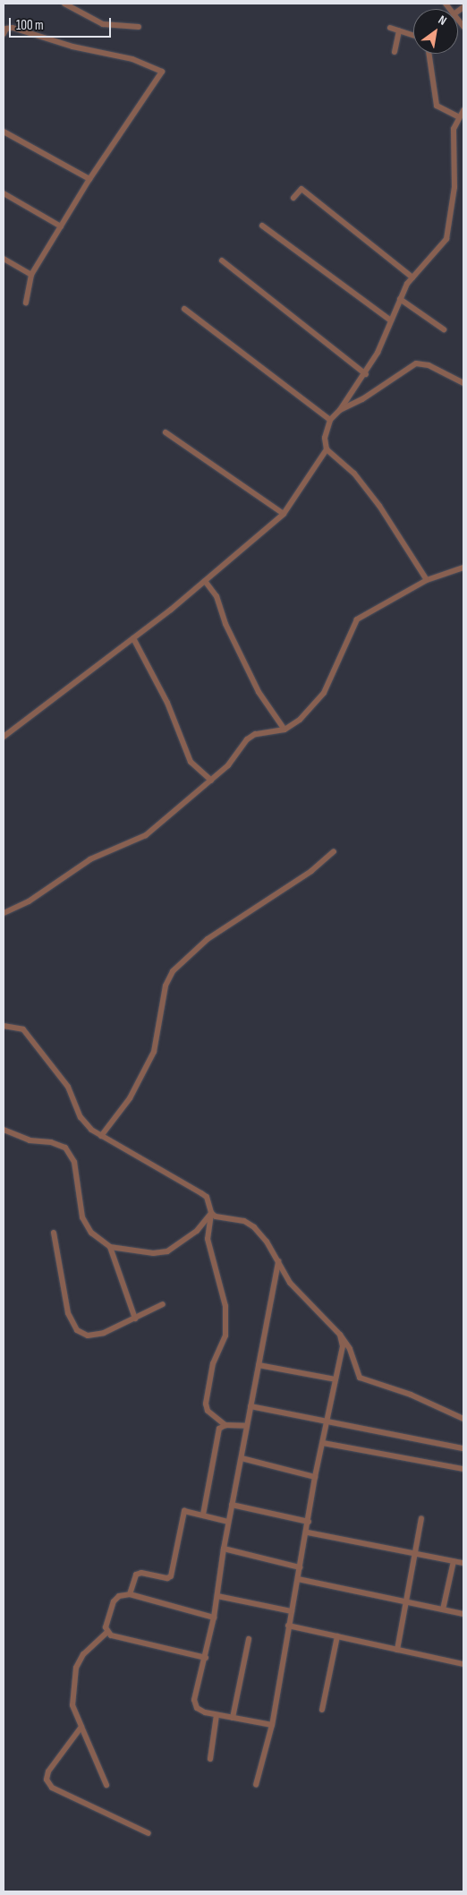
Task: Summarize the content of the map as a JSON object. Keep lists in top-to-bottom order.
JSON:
{
  "scale_bar": "100 m",
  "north": "top right"
}
